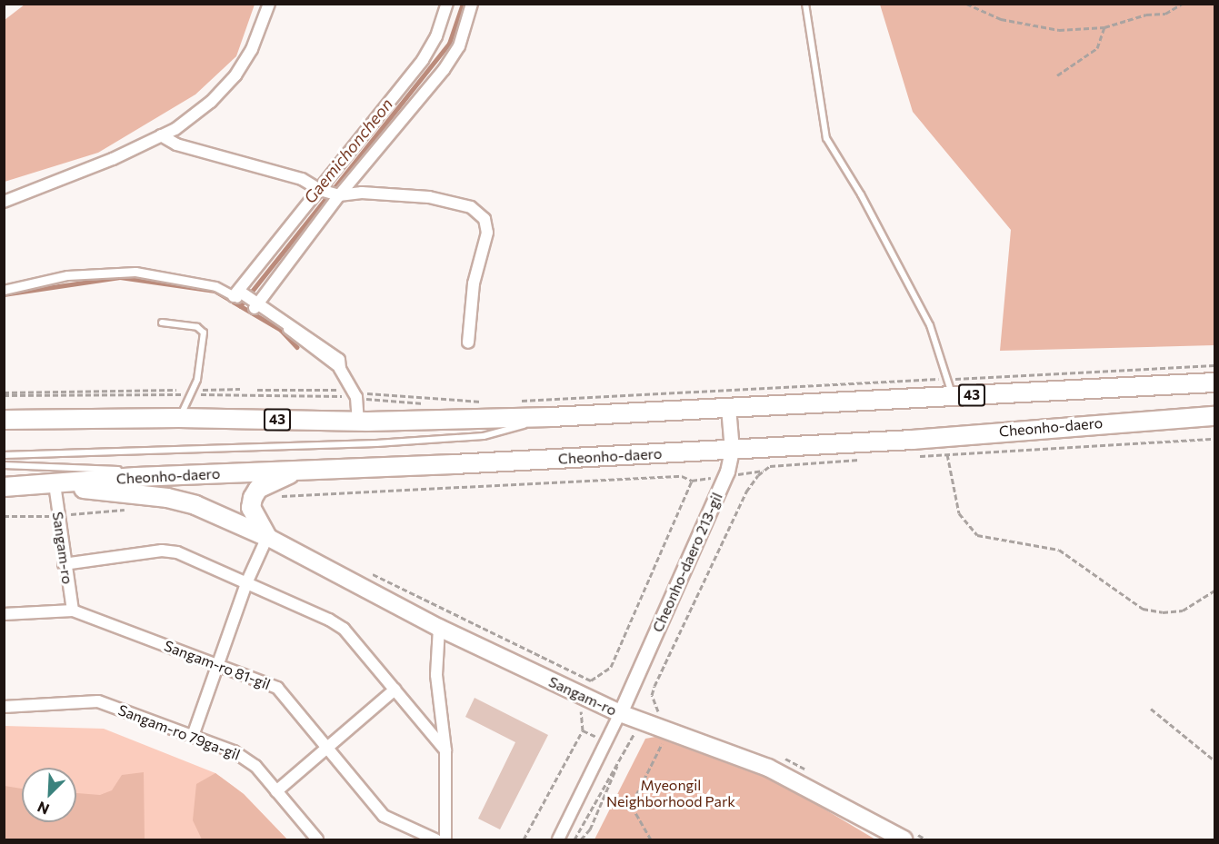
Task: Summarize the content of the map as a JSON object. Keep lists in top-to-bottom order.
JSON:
{
  "streets": {
    "main road": ["43", "Cheonho-daero", "Sangam-ro"],
    "street": ["Cheonho-daero 213-gil", "Sangam-ro 81-gil", "Sangam-ro 79ga-gil"]
  },
  "crossings": [
    ["43", "Cheonho-daero 213-gil"],
    ["Cheonho-daero", "Sangam-ro"],
    ["Cheonho-daero", "Cheonho-daero 213-gil"],
    ["Sangam-ro", "Cheonho-daero 213-gil"],
    ["Sangam-ro", "Sangam-ro 81-gil"]
  ],
  "water": ["Gaemichoncheon"],
  "parks": ["Myeongil Neighborhood Park"],
  "north": "bottom left"
}
